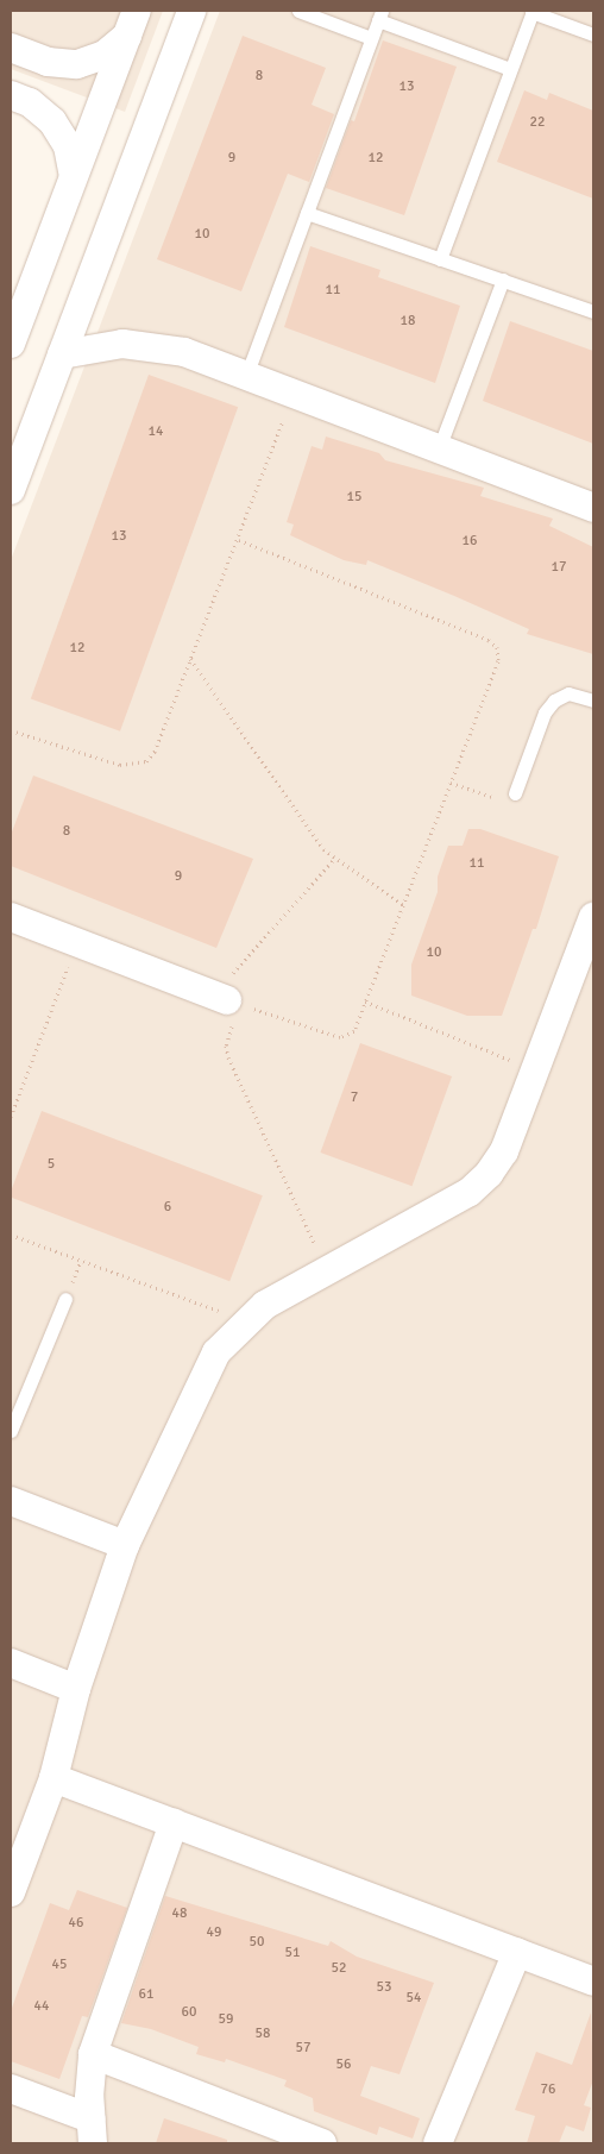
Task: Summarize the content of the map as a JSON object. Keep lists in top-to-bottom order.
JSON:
{
  "house_numbers": [
    "8",
    "13",
    "22",
    "9",
    "12",
    "10",
    "11",
    "18",
    "14",
    "15",
    "13",
    "16",
    "17",
    "12",
    "8",
    "11",
    "9",
    "10",
    "7",
    "5",
    "6",
    "48",
    "46",
    "49",
    "50",
    "51",
    "45",
    "52",
    "53",
    "61",
    "54",
    "44",
    "60",
    "59",
    "58",
    "57",
    "56",
    "76"
  ]
}
